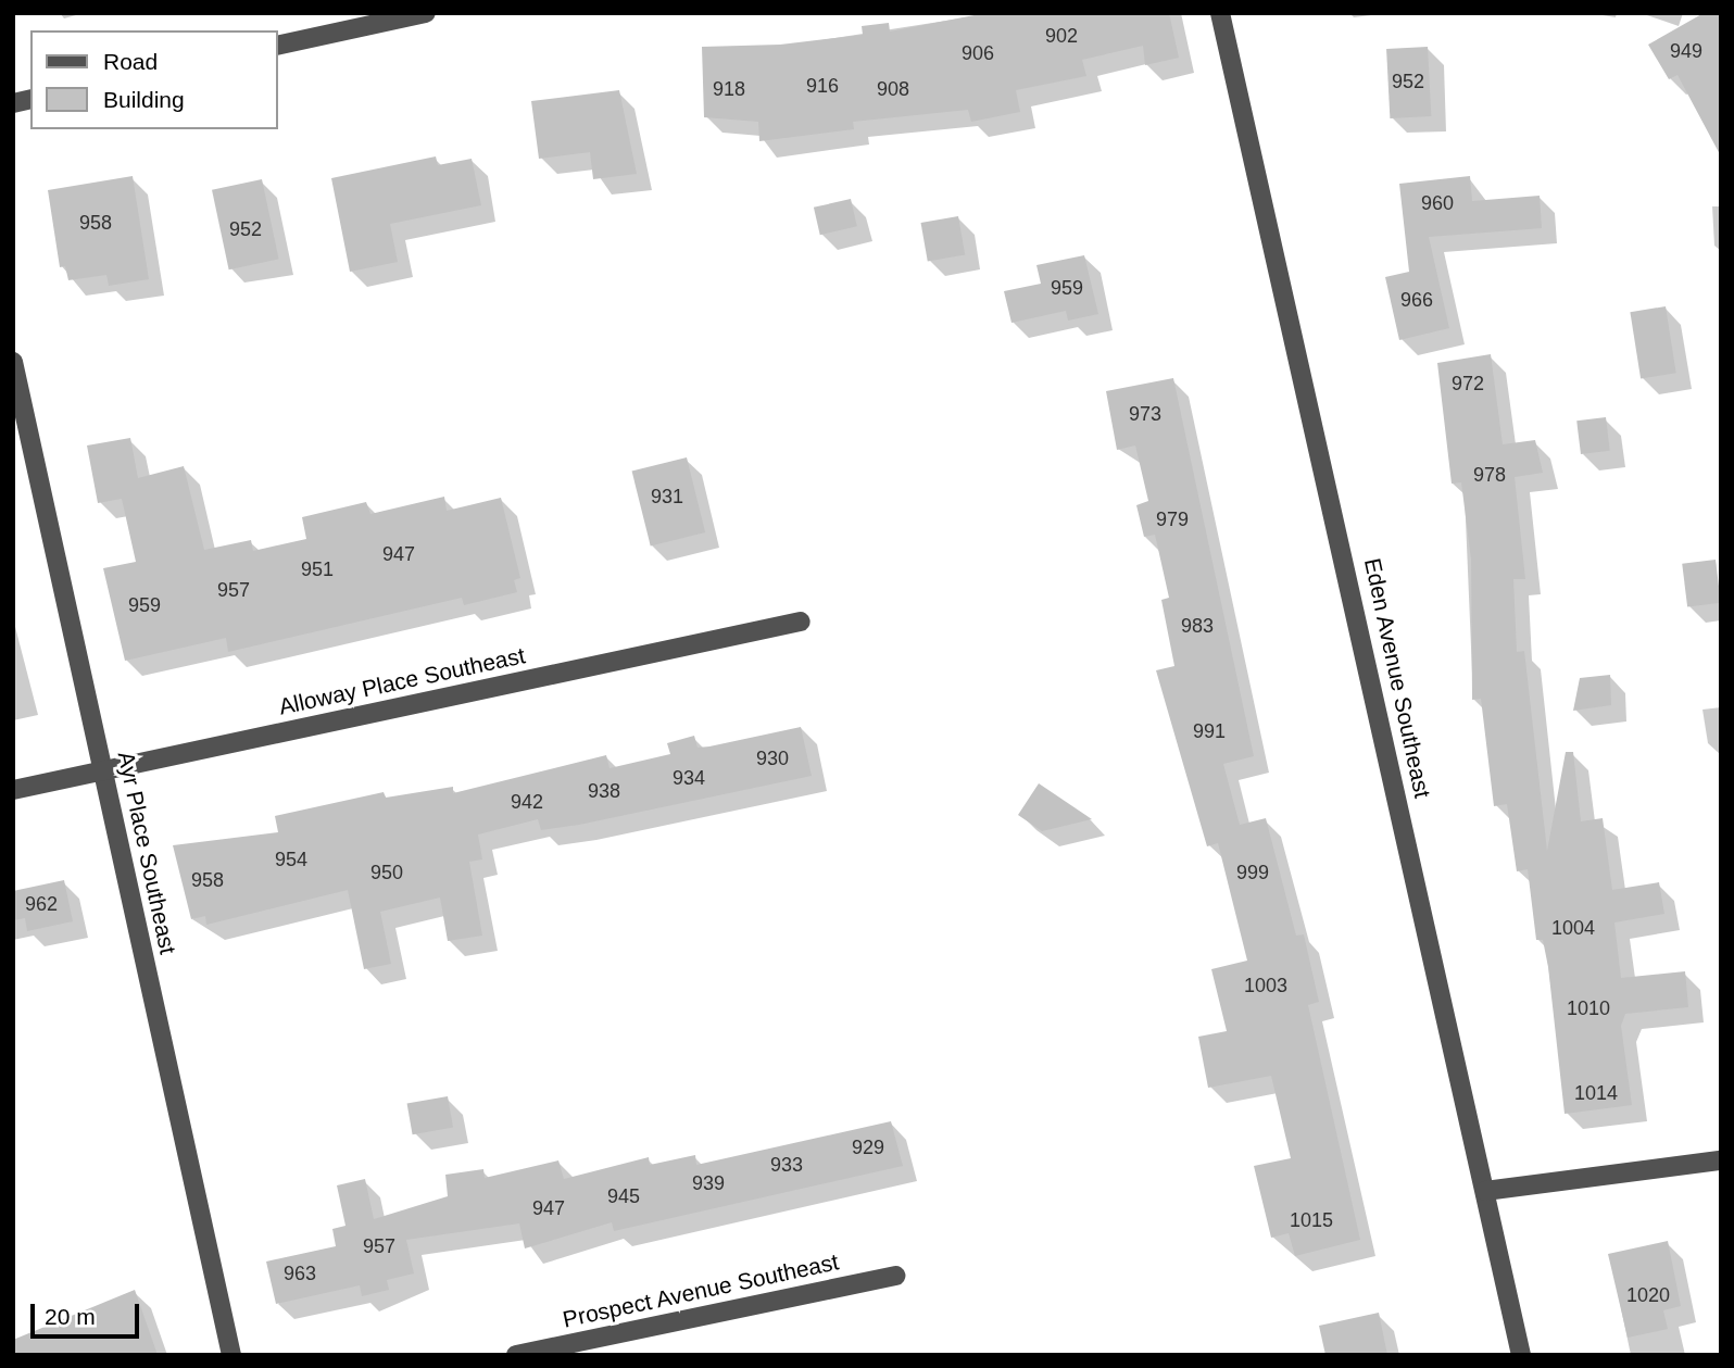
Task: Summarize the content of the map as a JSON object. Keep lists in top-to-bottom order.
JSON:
{
  "streets": {
    "street": [
      "Eden Avenue Southeast",
      "Alloway Place Southeast",
      "Ayr Place Southeast",
      "Prospect Avenue Southeast"
    ]
  },
  "crossings": [
    ["Alloway Place Southeast", "Ayr Place Southeast"]
  ],
  "house_numbers": [
    "902",
    "949",
    "906",
    "952",
    "916",
    "918",
    "908",
    "960",
    "958",
    "952",
    "959",
    "966",
    "972",
    "973",
    "978",
    "931",
    "979",
    "947",
    "951",
    "957",
    "959",
    "983",
    "991",
    "930",
    "934",
    "938",
    "942",
    "954",
    "950",
    "999",
    "958",
    "962",
    "1004",
    "1003",
    "1010",
    "1014",
    "929",
    "933",
    "939",
    "945",
    "947",
    "1015",
    "957",
    "963",
    "1020"
  ],
  "legend": ["Road", "Building"],
  "scale_bar": "20 m"
}
